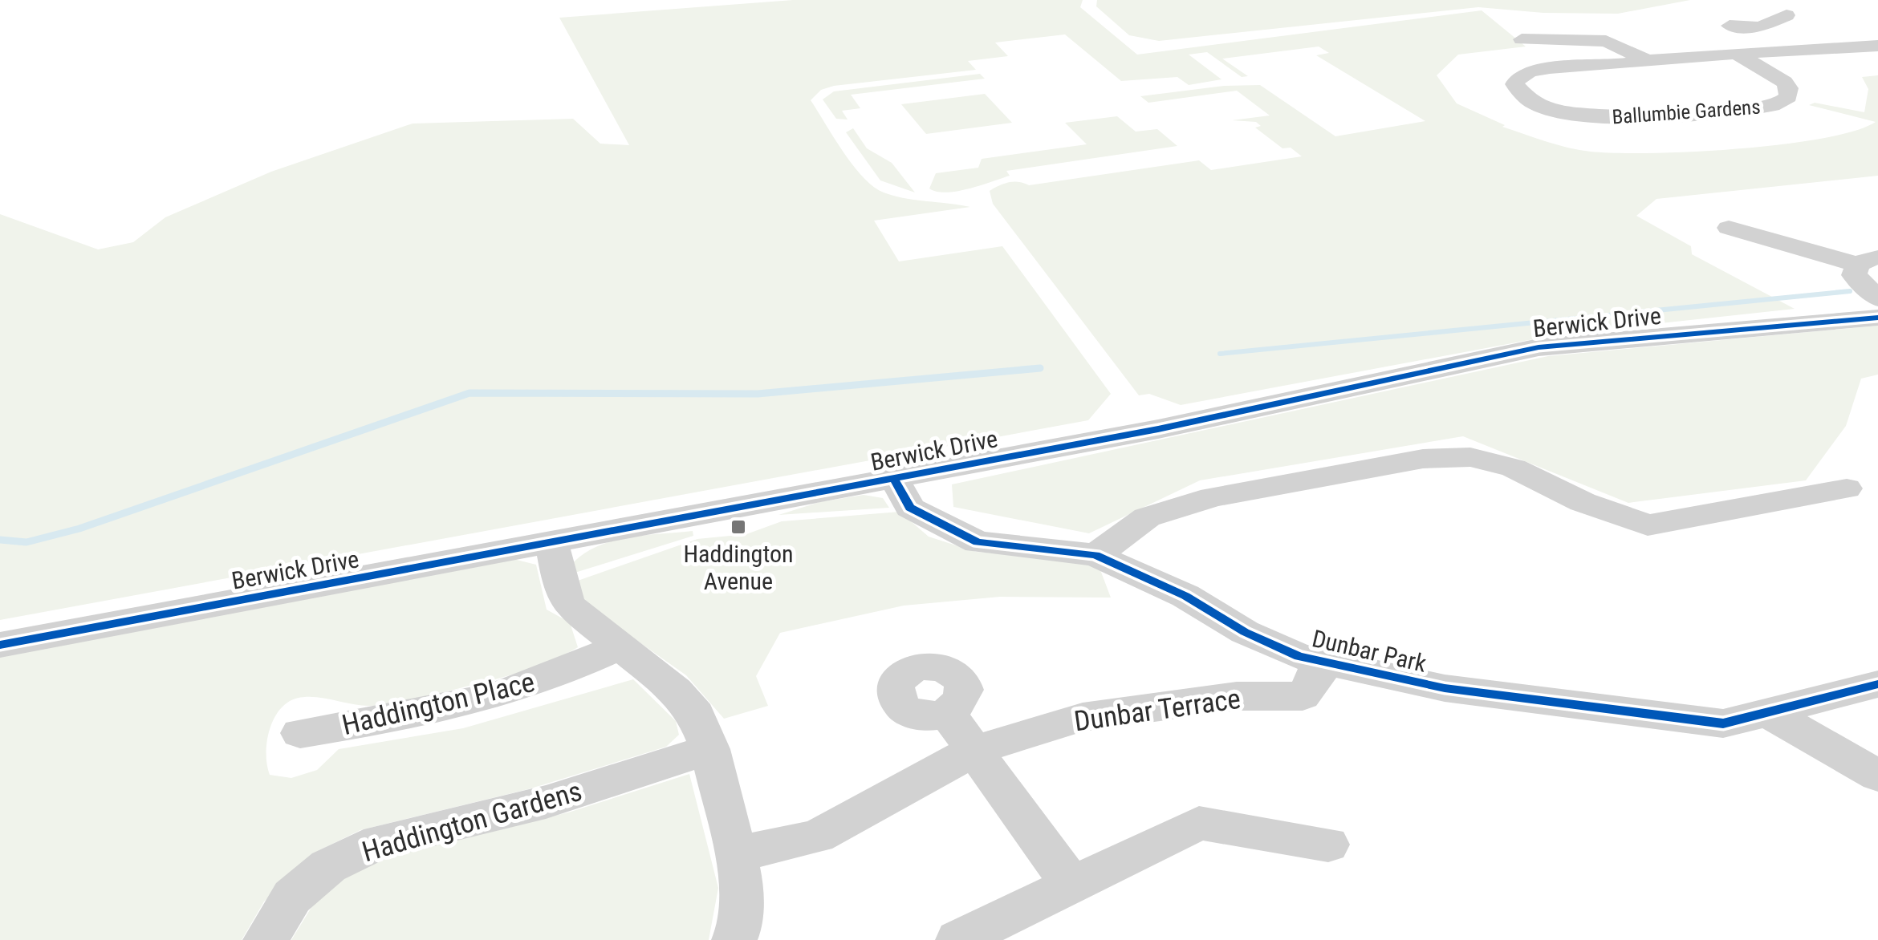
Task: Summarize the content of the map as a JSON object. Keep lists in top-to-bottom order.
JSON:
{
  "streets": {
    "street": [
      "Ballumbie Gardens",
      "Berwick Drive",
      "Dunbar Park",
      "Haddington Place",
      "Dunbar Terrace",
      "Haddington Gardens"
    ]
  },
  "crossings": [
    ["Berwick Drive", "Dunbar Park"],
    ["Dunbar Park", "Dunbar Terrace"]
  ],
  "places": {
    "transit": ["Haddington Avenue"]
  }
}
